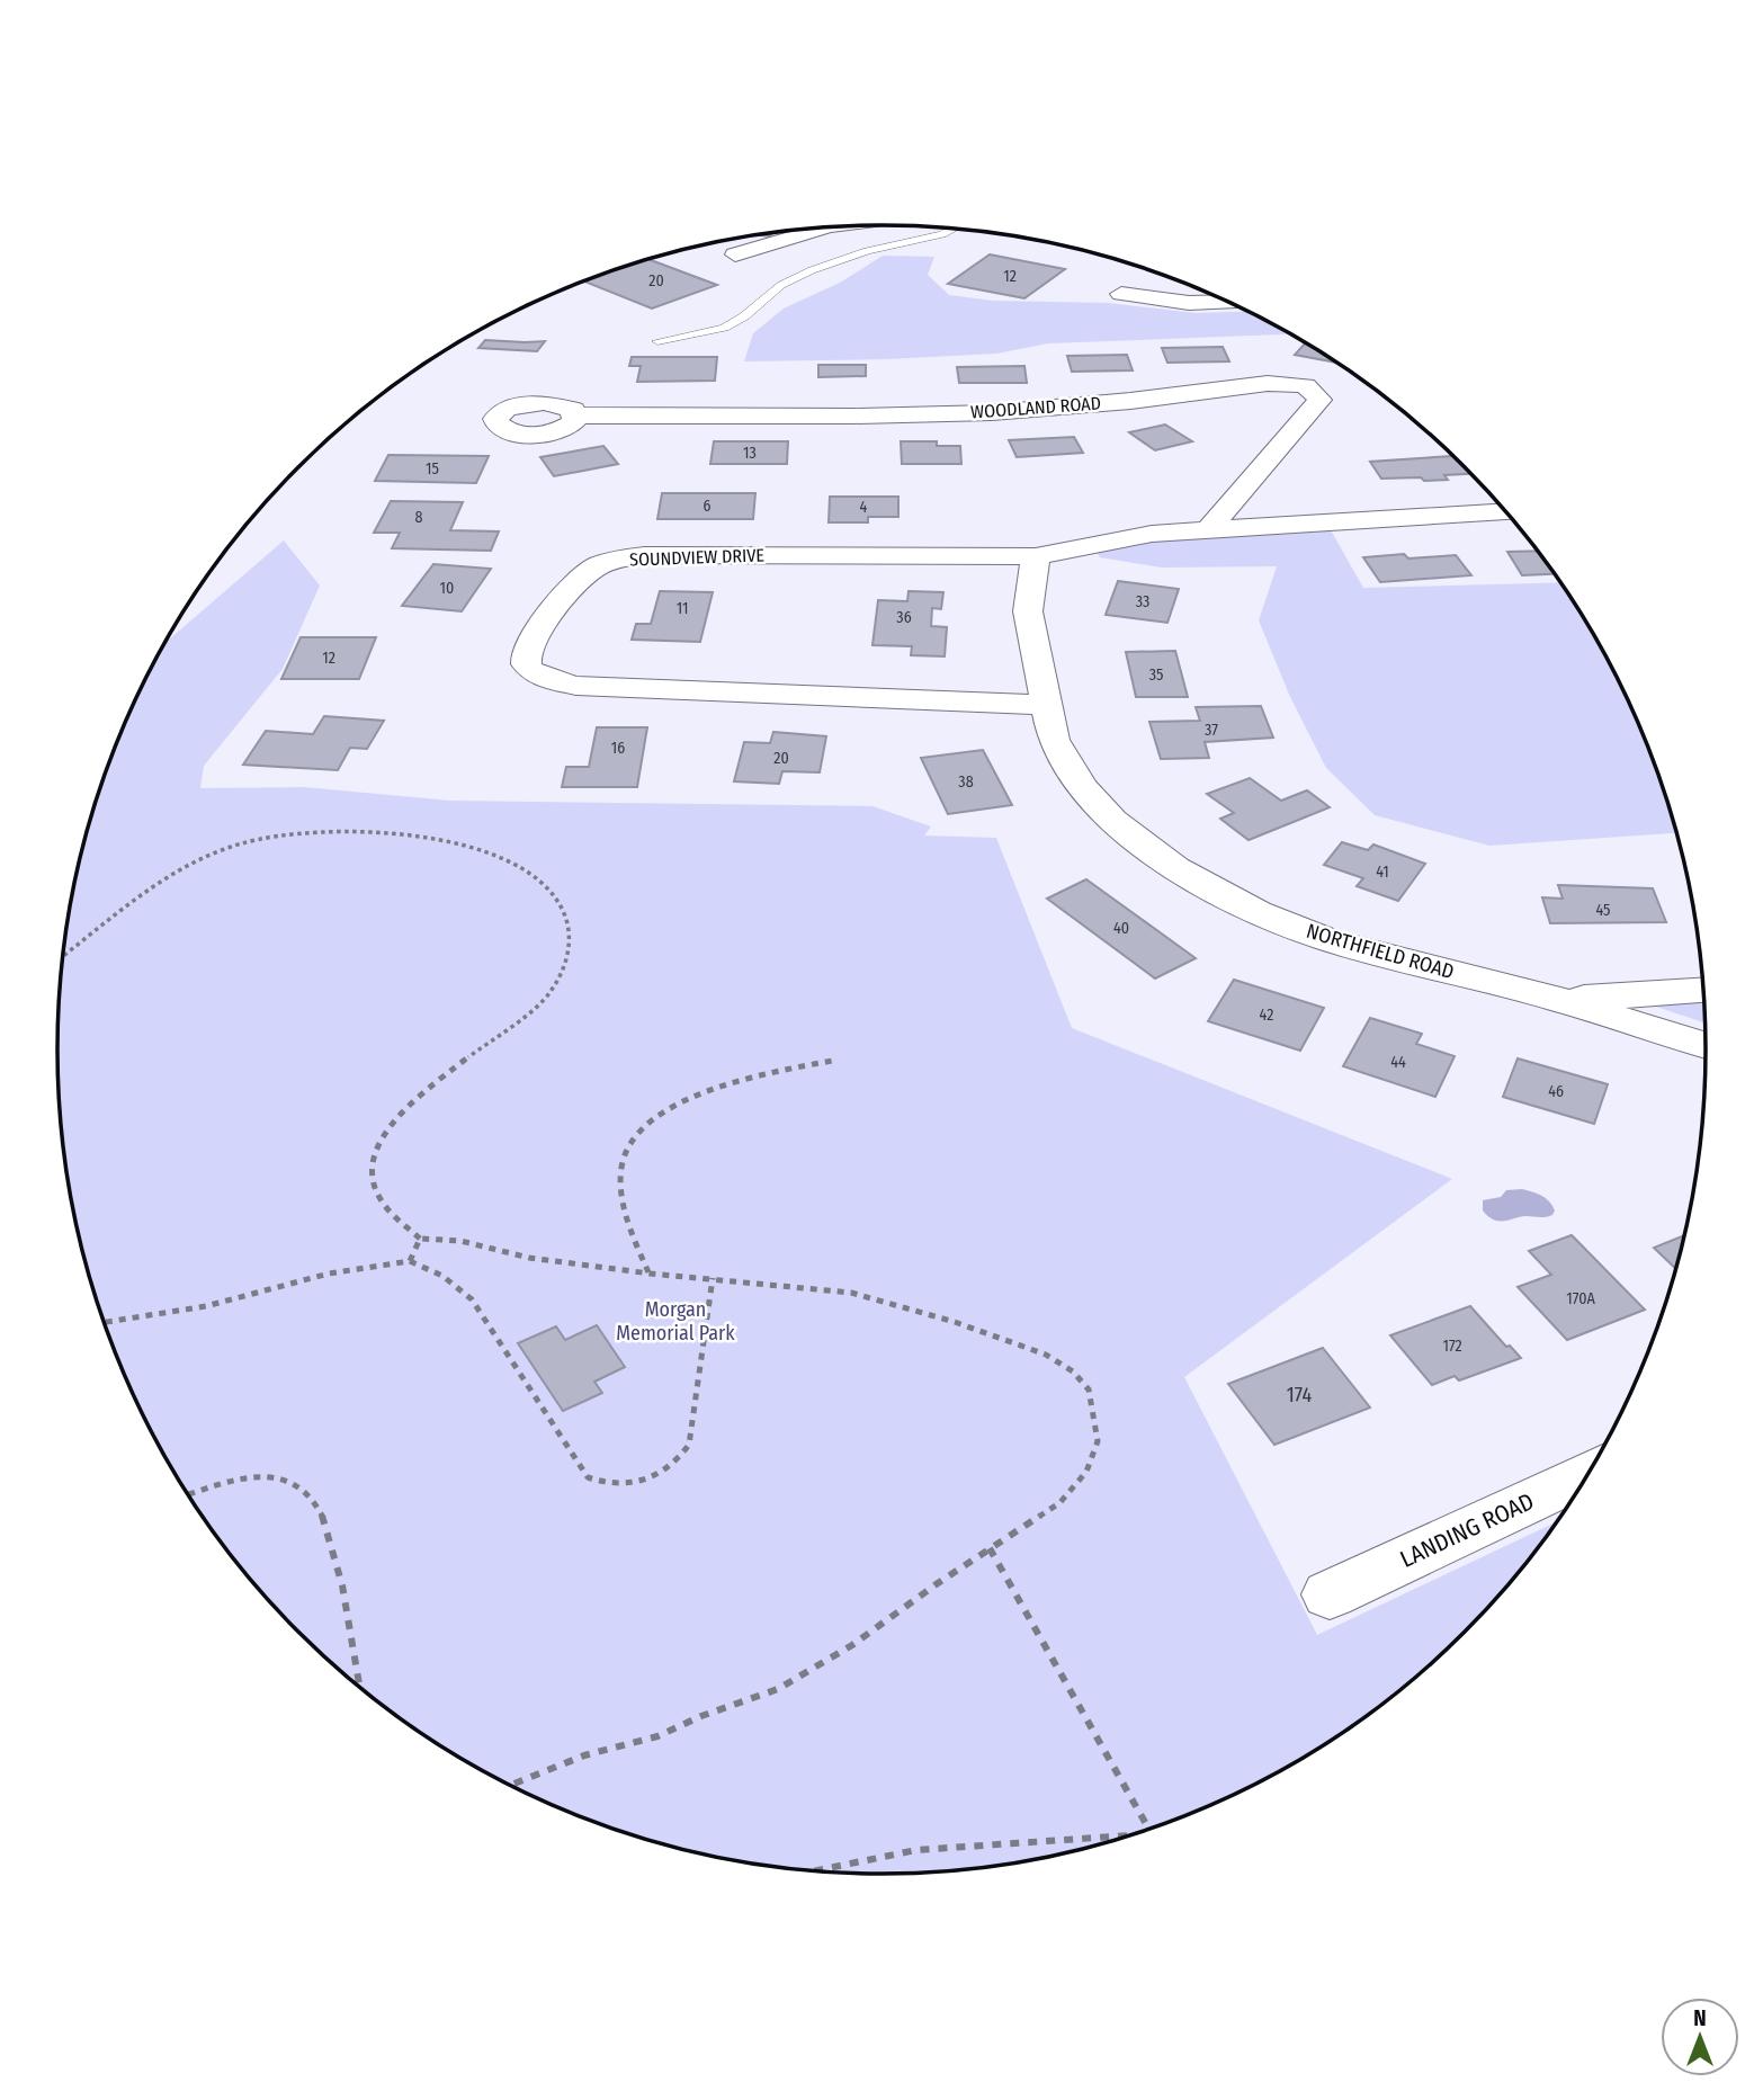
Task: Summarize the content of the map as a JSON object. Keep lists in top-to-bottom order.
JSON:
{
  "streets": {
    "street": [
      "WOODLAND ROAD",
      "SOUNDVIEW DRIVE",
      "NORTHFIELD ROAD",
      "LANDING ROAD"
    ]
  },
  "crossings": [
    ["WOODLAND ROAD", "SOUNDVIEW DRIVE"],
    ["SOUNDVIEW DRIVE", "NORTHFIELD ROAD"]
  ],
  "parks": ["Morgan Memorial Park"],
  "house_numbers": [
    "12",
    "20",
    "13",
    "15",
    "6",
    "4",
    "8",
    "10",
    "33",
    "11",
    "36",
    "12",
    "35",
    "37",
    "16",
    "20",
    "38",
    "41",
    "45",
    "40",
    "42",
    "44",
    "46",
    "170A",
    "172",
    "174"
  ],
  "north": "top"
}
